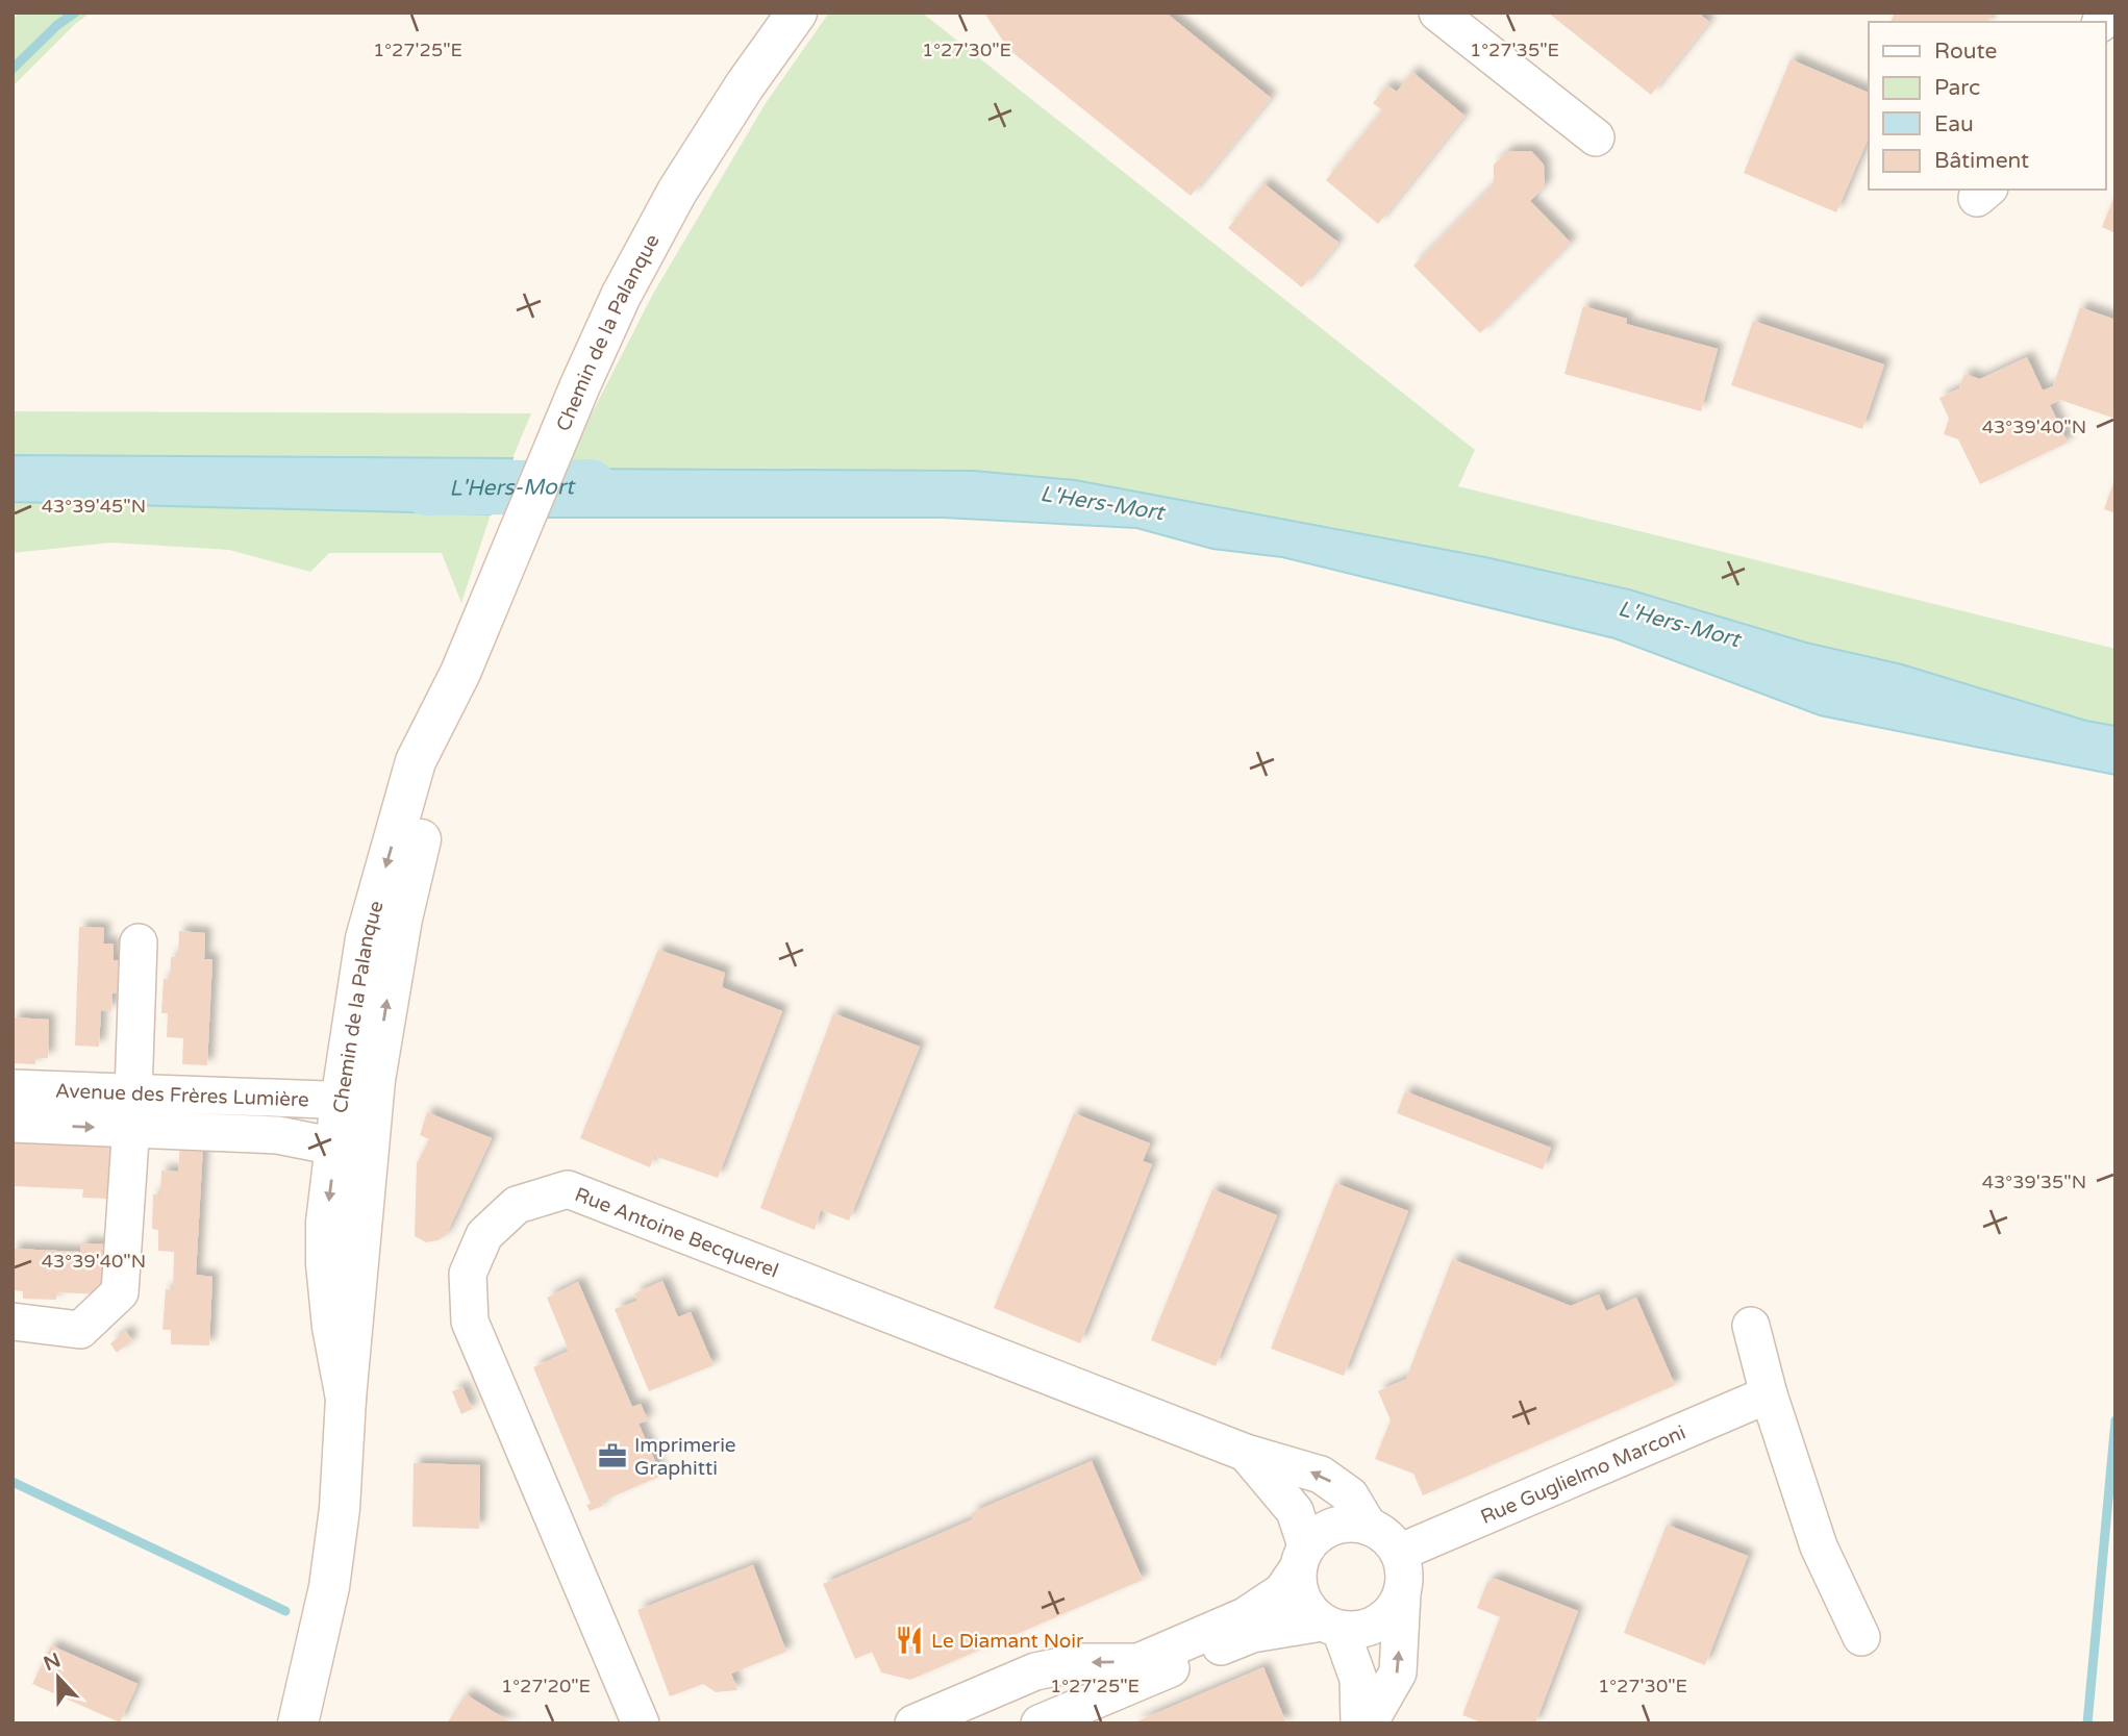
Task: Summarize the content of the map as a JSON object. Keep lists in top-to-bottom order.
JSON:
{
  "streets": {
    "street": [
      "Chemin de la Palanque",
      "Avenue des Frères Lumière",
      "Rue Antoine Becquerel",
      "Rue Guglielmo Marconi"
    ]
  },
  "crossings": [
    ["Chemin de la Palanque", "Avenue des Frères Lumière"],
    ["Rue Antoine Becquerel", "Rue Guglielmo Marconi"]
  ],
  "water": ["L'Hers-Mort"],
  "places": {
    "office": ["Imprimerie Graphitti"],
    "restaurant": ["Le Diamant Noir"]
  },
  "legend": [
    "Route",
    "Parc",
    "Eau",
    "Bâtiment"
  ],
  "north": "top",
  "coordinates": [
    "1°27'25\"E",
    "1°27'30\"E",
    "1°27'35\"E",
    "43°39'40\"N",
    "43°39'45\"N",
    "43°39'35\"N",
    "1°27'20\"E"
  ]
}
